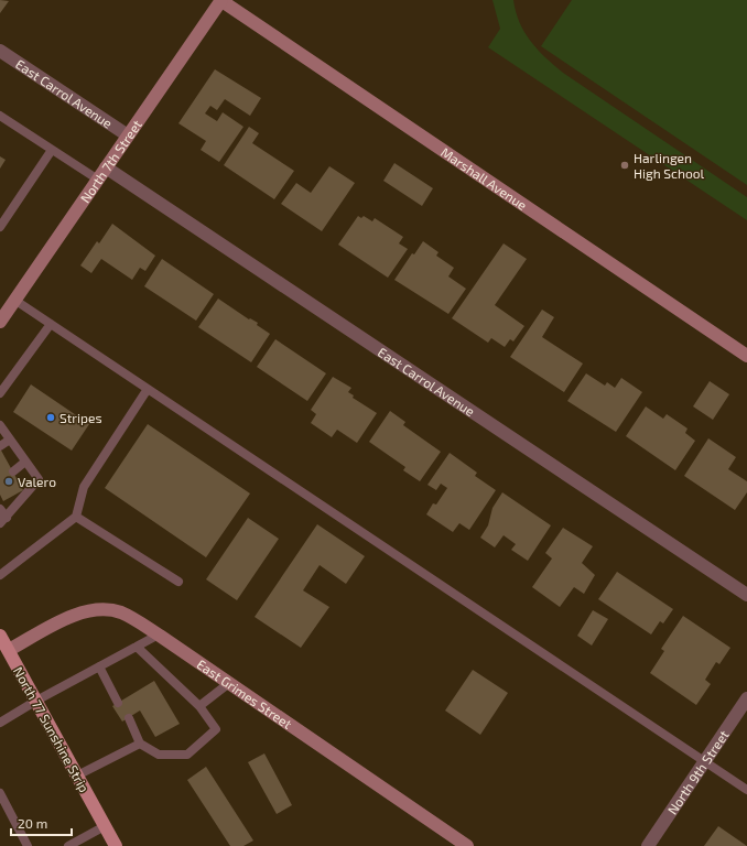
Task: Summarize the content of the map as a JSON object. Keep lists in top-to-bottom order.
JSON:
{
  "streets": {
    "main road": ["North 77 Sunshine Strip"],
    "street": [
      "East Carrol Avenue",
      "North 7th Street",
      "Marshall Avenue",
      "East Grimes Street",
      "North 9th Street"
    ]
  },
  "crossings": [
    ["East Carrol Avenue", "North 7th Street"],
    ["North 7th Street", "Marshall Avenue"],
    ["East Grimes Street", "North 77 Sunshine Strip"]
  ],
  "places": ["Harlingen High School", "Stripes", "Valero"],
  "scale_bar": "20 m"
}
